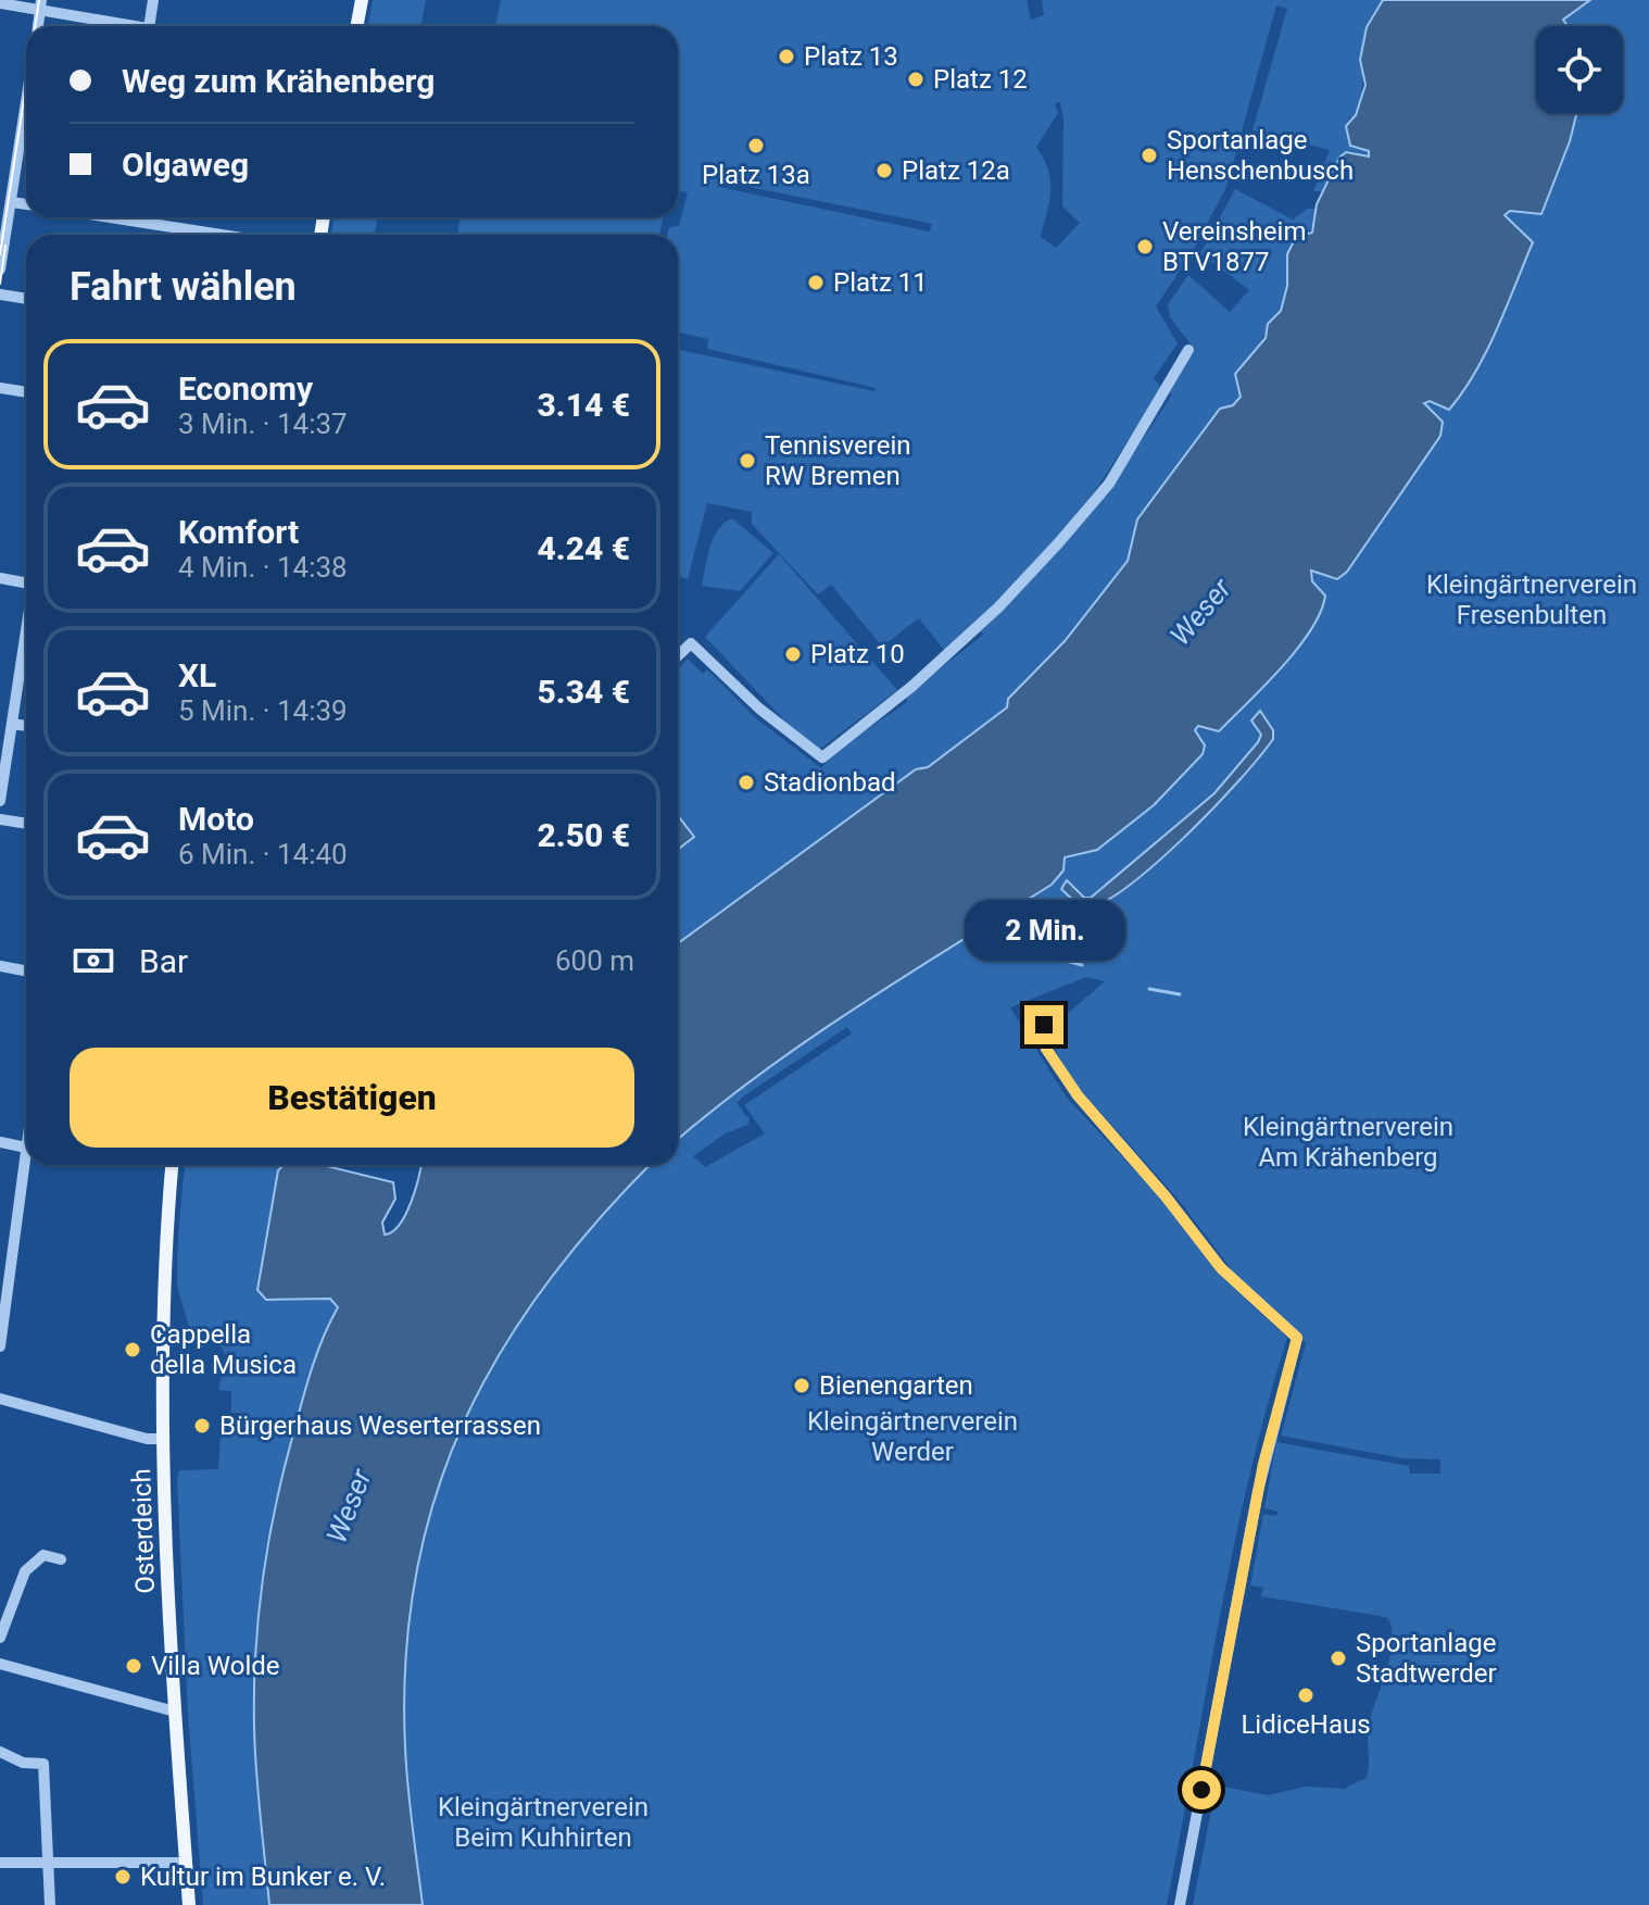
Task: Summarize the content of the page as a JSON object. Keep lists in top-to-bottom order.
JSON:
{
  "streets": {
    "main road": ["Osterdeich"]
  },
  "water": ["Weser"],
  "parks": [
    "Kleingärtnerverein Fresenbulten",
    "Kleingärtnerverein Am Krähenberg",
    "Kleingärtnerverein Werder",
    "Kleingärtnerverein Beim Kuhhirten"
  ],
  "places": [
    "Platz 13",
    "Platz 12",
    "Platz 13a",
    "Sportanlage Henschenbusch",
    "Platz 12a",
    "Vereinsheim BTV1877",
    "Platz 11",
    "Tennisverein RW Bremen",
    "Platz 10",
    "Stadionbad",
    "Cappella della Musica",
    "Bienengarten",
    "Bürgerhaus Weserterrassen",
    "Sportanlage Stadtwerder",
    "Villa Wolde",
    "LidiceHaus",
    "Kultur im Bunker e. V."
  ],
  "page": {
    "banner": ["Weg zum Krähenberg", "Olgaweg"],
    "heading": "Fahrt wählen",
    "list": [
      {
        "name": "Economy",
        "note": "3 Min. · 14:37",
        "value": "3.14 €"
      },
      {
        "name": "Komfort",
        "note": "4 Min. · 14:38",
        "value": "4.24 €"
      },
      {
        "name": "XL",
        "note": "5 Min. · 14:39",
        "value": "5.34 €"
      },
      {
        "name": "Moto",
        "note": "6 Min. · 14:40",
        "value": "2.50 €"
      }
    ],
    "bubble": "2 Min.",
    "pay": ["Bar", "600 m"],
    "buttons": "Bestätigen"
  }
}
